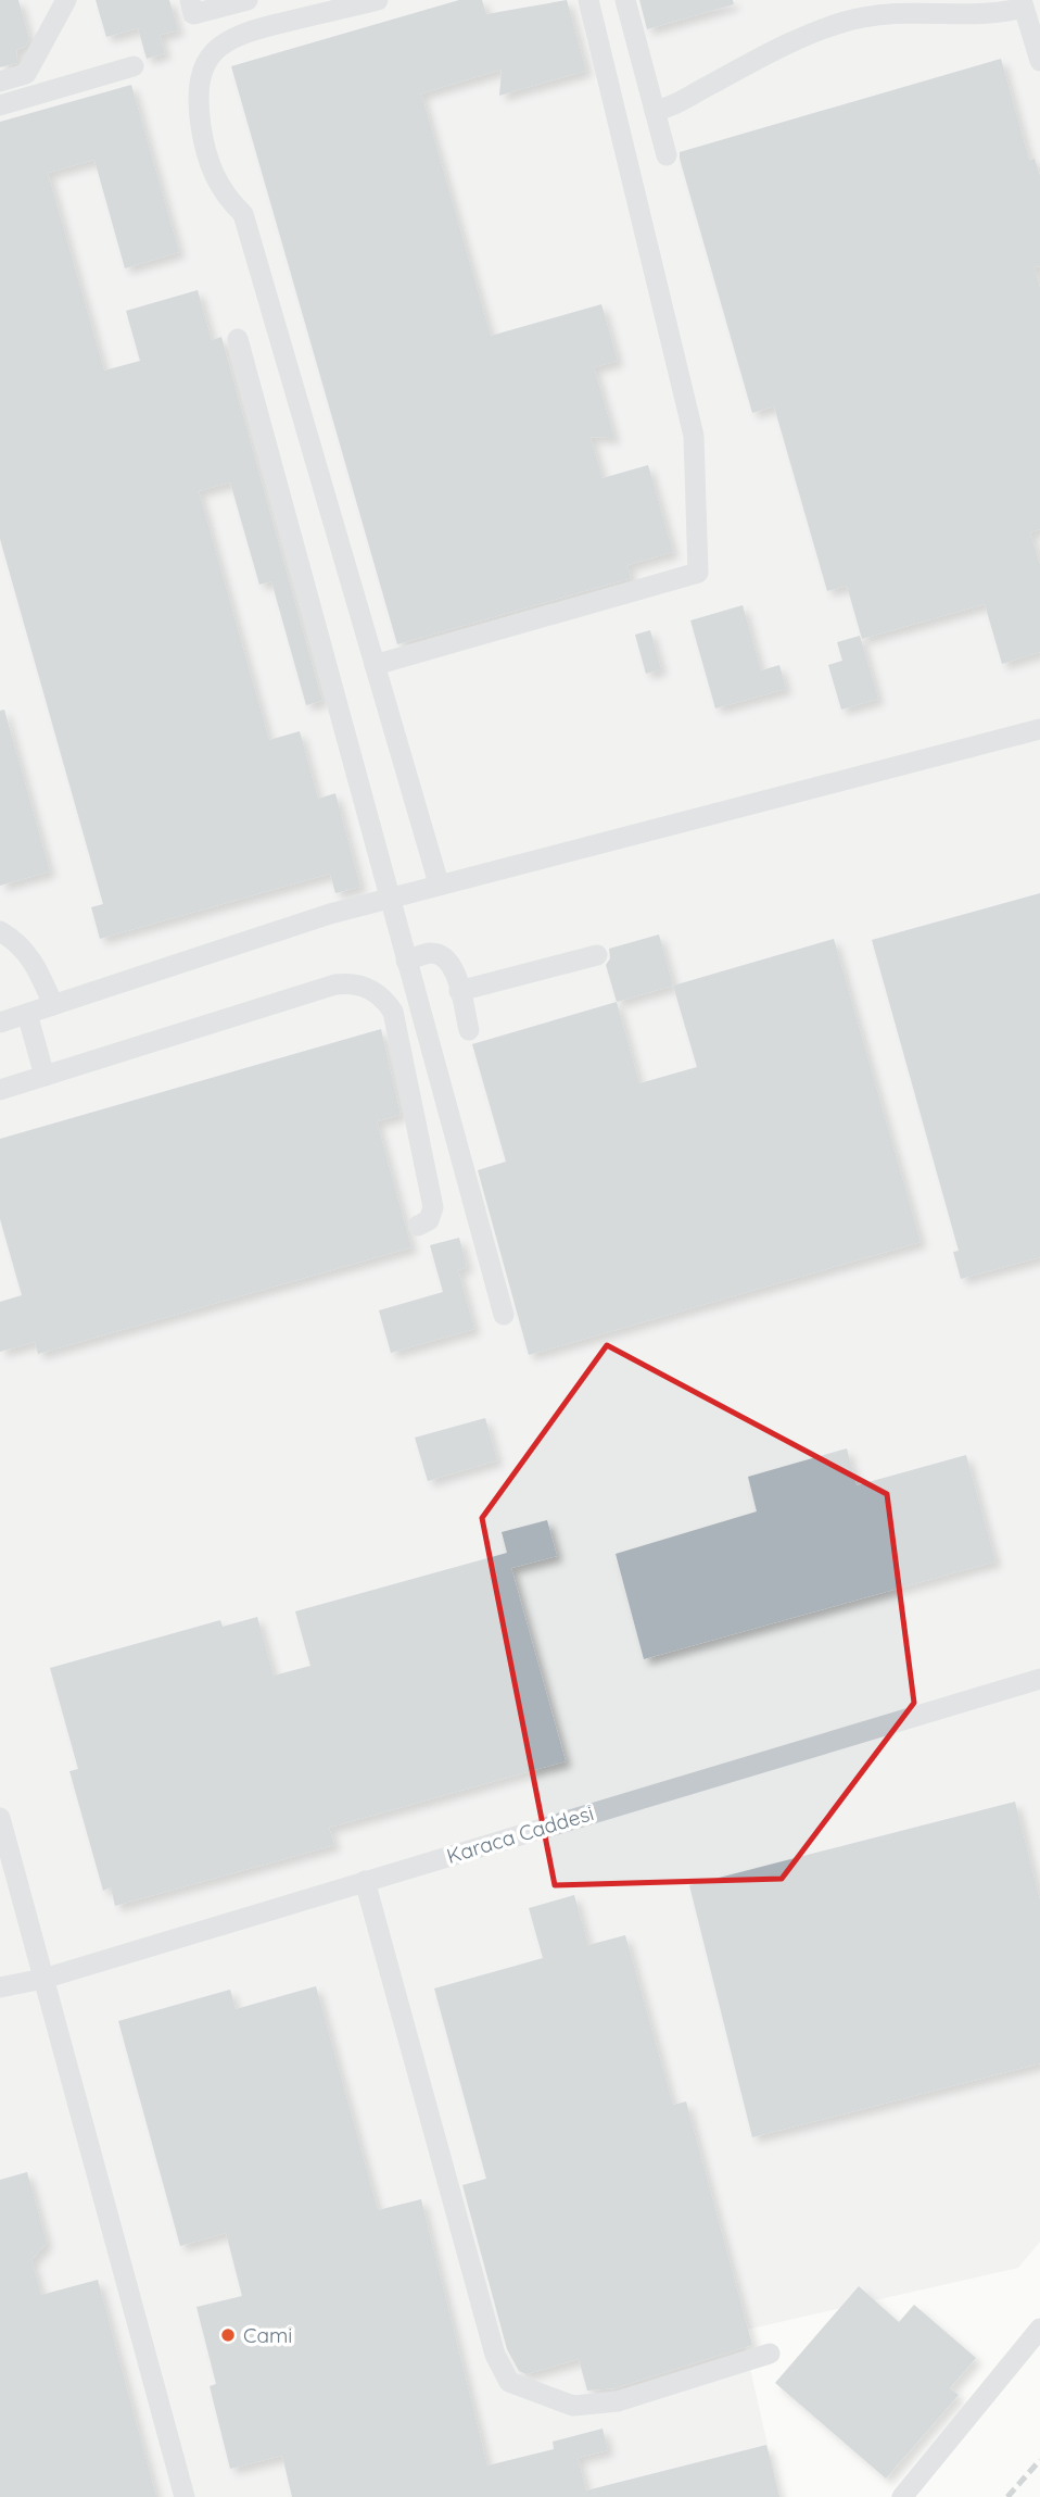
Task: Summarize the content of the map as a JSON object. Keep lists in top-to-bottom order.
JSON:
{
  "streets": {
    "street": ["Karaca Caddesi"]
  },
  "places": ["Cami"]
}
